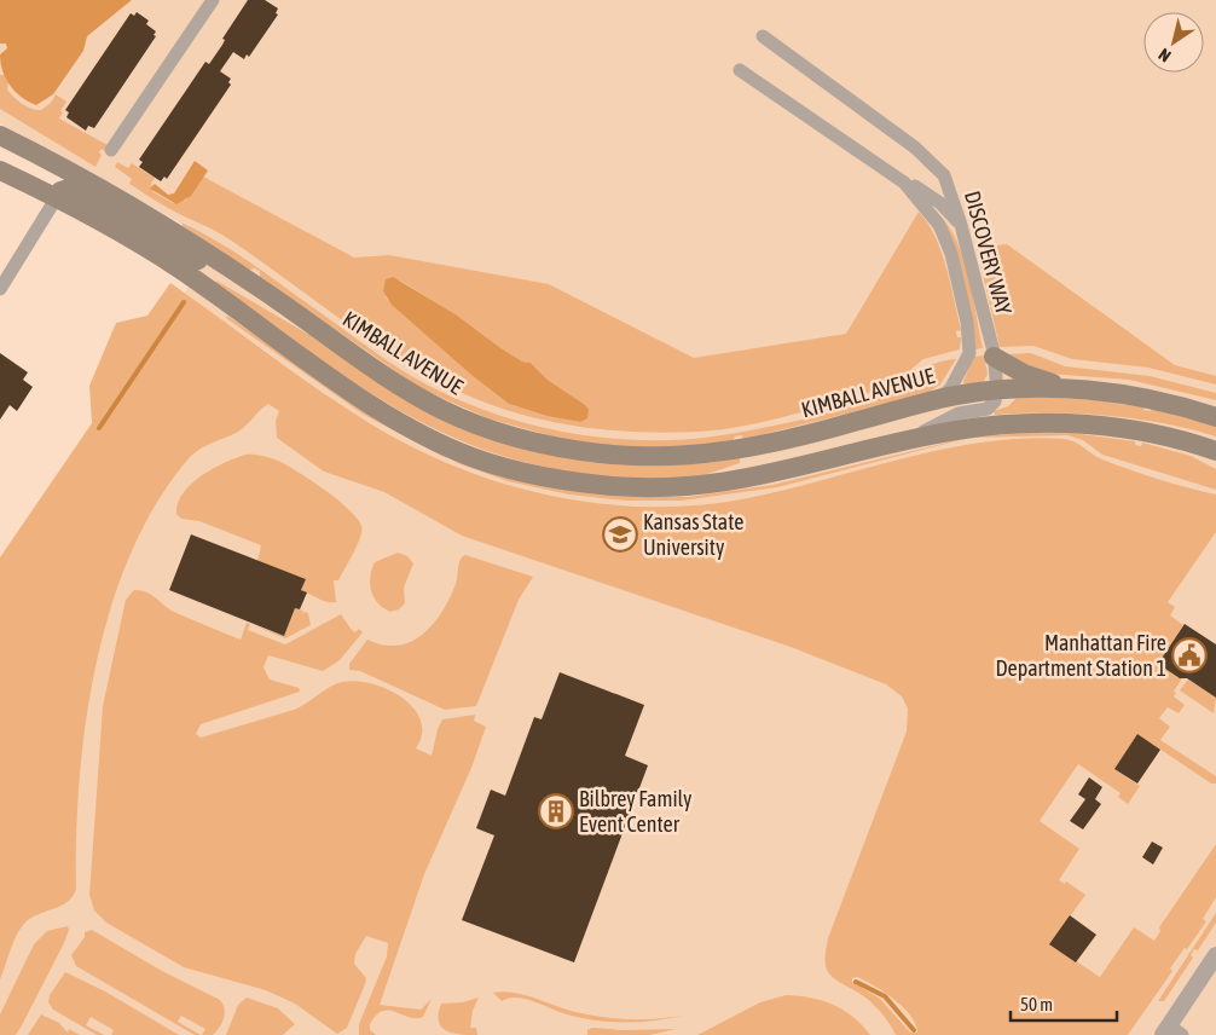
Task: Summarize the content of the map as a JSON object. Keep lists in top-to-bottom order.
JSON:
{
  "streets": {
    "main road": ["KIMBALL AVENUE"],
    "street": ["DISCOVERY WAY"]
  },
  "crossings": [
    ["DISCOVERY WAY", "KIMBALL AVENUE"]
  ],
  "places": {
    "school or university": ["Kansas State University"],
    "public building": ["Manhattan Fire Department Station 1"],
    "building": ["Bilbrey Family Event Center"]
  },
  "scale_bar": "50 m",
  "north": "bottom left"
}
